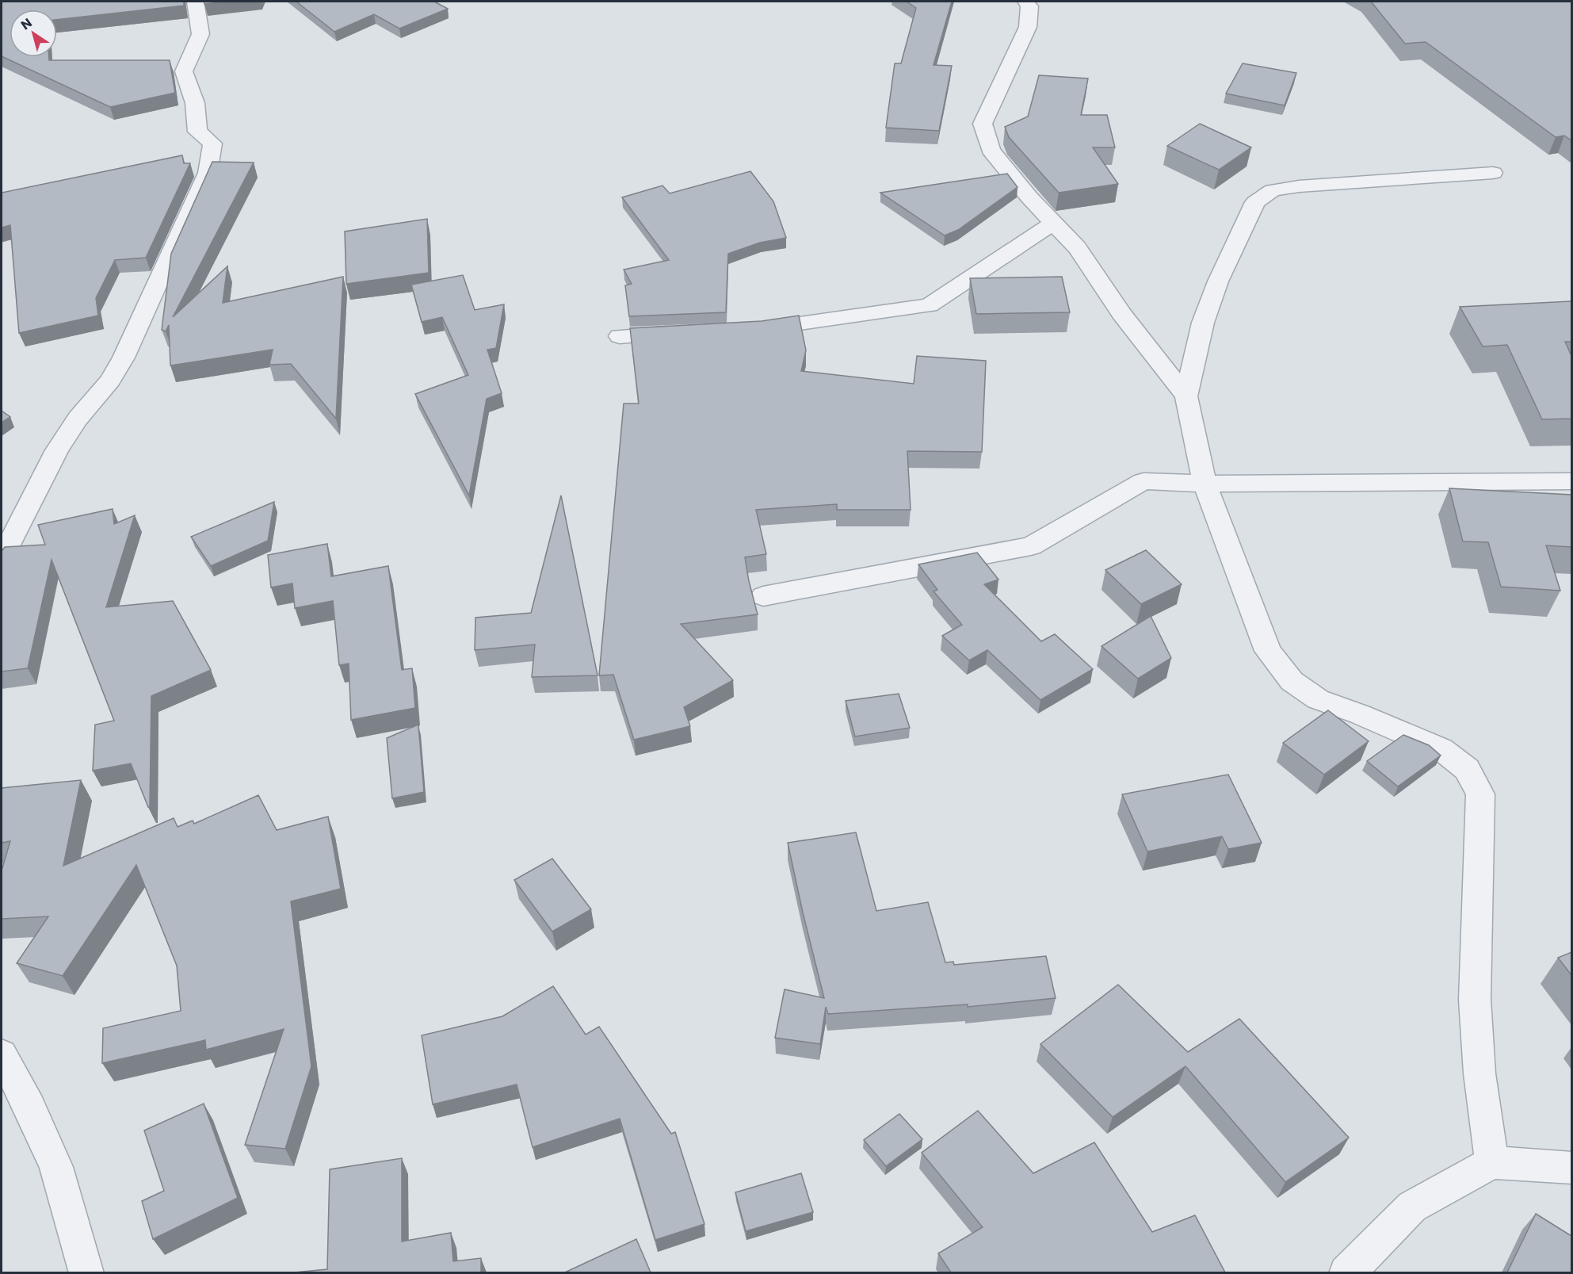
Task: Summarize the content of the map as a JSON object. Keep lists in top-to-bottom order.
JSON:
{
  "north": "top left"
}
